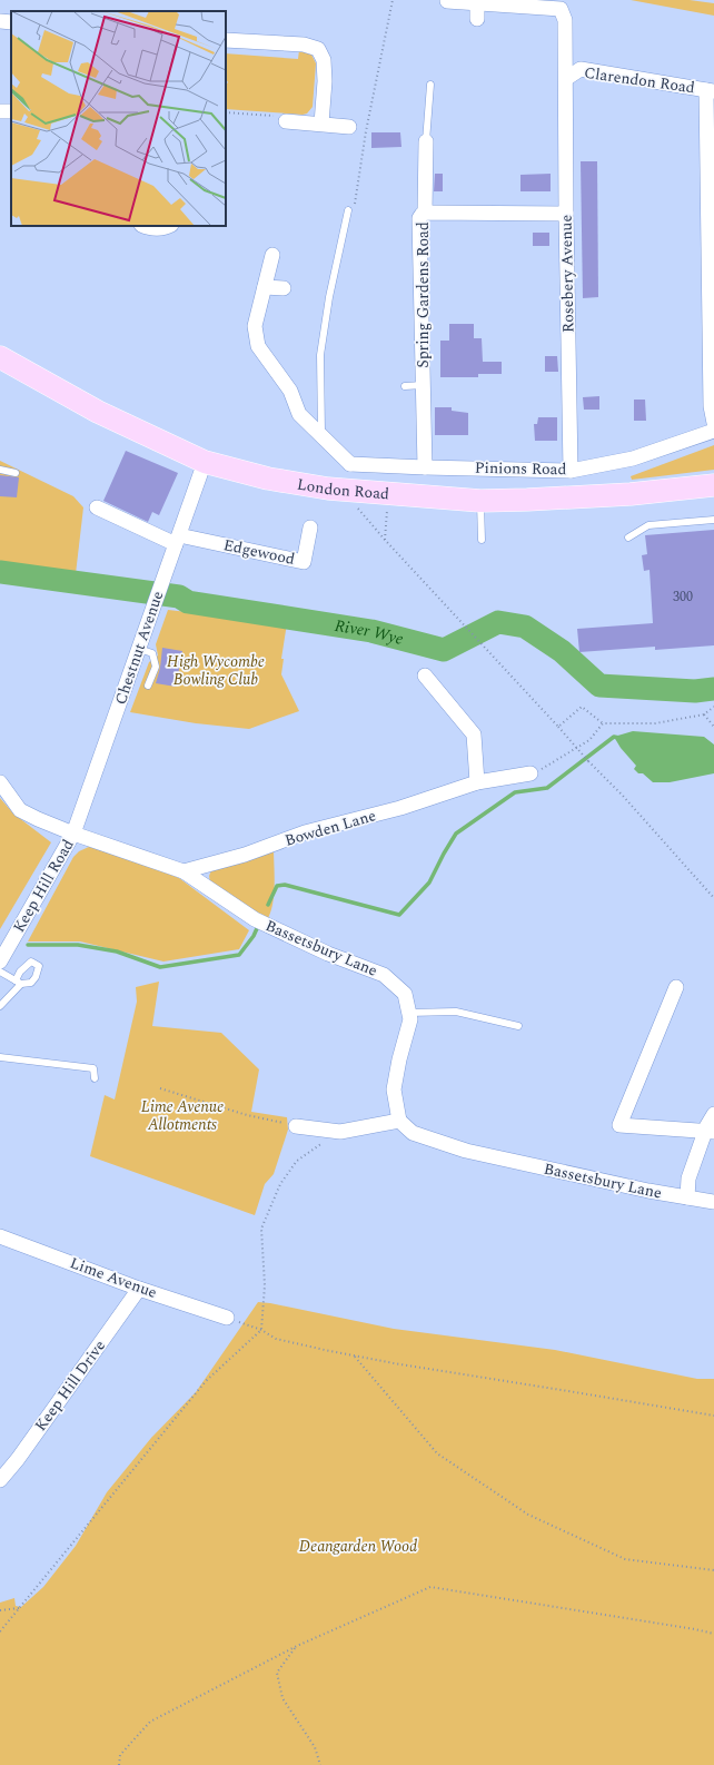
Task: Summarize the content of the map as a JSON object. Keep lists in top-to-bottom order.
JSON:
{
  "streets": {
    "main road": ["London Road"],
    "street": [
      "Clarendon Road",
      "Rosebery Avenue",
      "Spring Gardens Road",
      "Pinions Road",
      "Edgewood",
      "Chestnut Avenue",
      "Bowden Lane",
      "Keep Hill Road",
      "Bassetsbury Lane",
      "Lime Avenue",
      "Keep Hill Drive"
    ]
  },
  "crossings": [
    ["Clarendon Road", "Rosebery Avenue"],
    ["Rosebery Avenue", "Spring Gardens Road"],
    ["Rosebery Avenue", "Pinions Road"],
    ["Spring Gardens Road", "Pinions Road"],
    ["London Road", "Chestnut Avenue"],
    ["Edgewood", "Chestnut Avenue"],
    ["Chestnut Avenue", "Keep Hill Road"],
    ["Chestnut Avenue", "Bassetsbury Lane"],
    ["Bowden Lane", "Bassetsbury Lane"],
    ["Keep Hill Road", "Bassetsbury Lane"],
    ["Lime Avenue", "Keep Hill Drive"]
  ],
  "water": ["River Wye"],
  "parks": ["High Wycombe Bowling Club", "Lime Avenue Allotments", "Deangarden Wood"],
  "house_numbers": ["300"]
}
